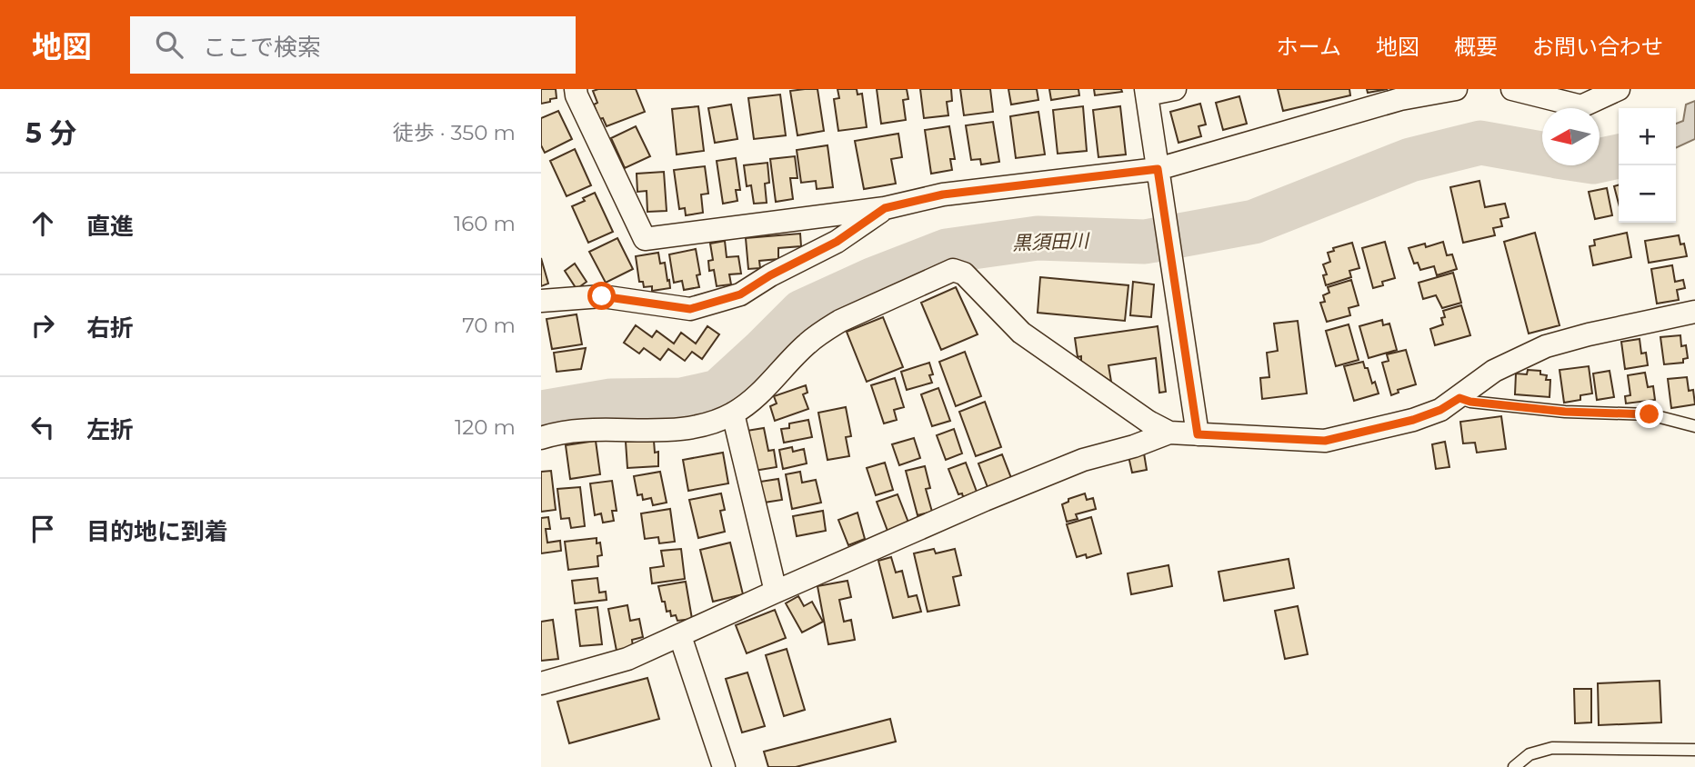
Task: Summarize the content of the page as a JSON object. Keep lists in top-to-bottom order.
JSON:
{
  "water": ["黒須田川"],
  "north": "left",
  "page": {
    "header": "地図",
    "search": "ここで検索",
    "nav": [
      "ホーム",
      "地図",
      "概要",
      "お問い合わせ"
    ],
    "heading": ["5 分", "徒歩 · 350 m"],
    "map_buttons": ["+", "−"],
    "list": [
      ["直進", "160 m"],
      ["右折", "70 m"],
      ["左折", "120 m"],
      "目的地に到着"
    ]
  }
}
